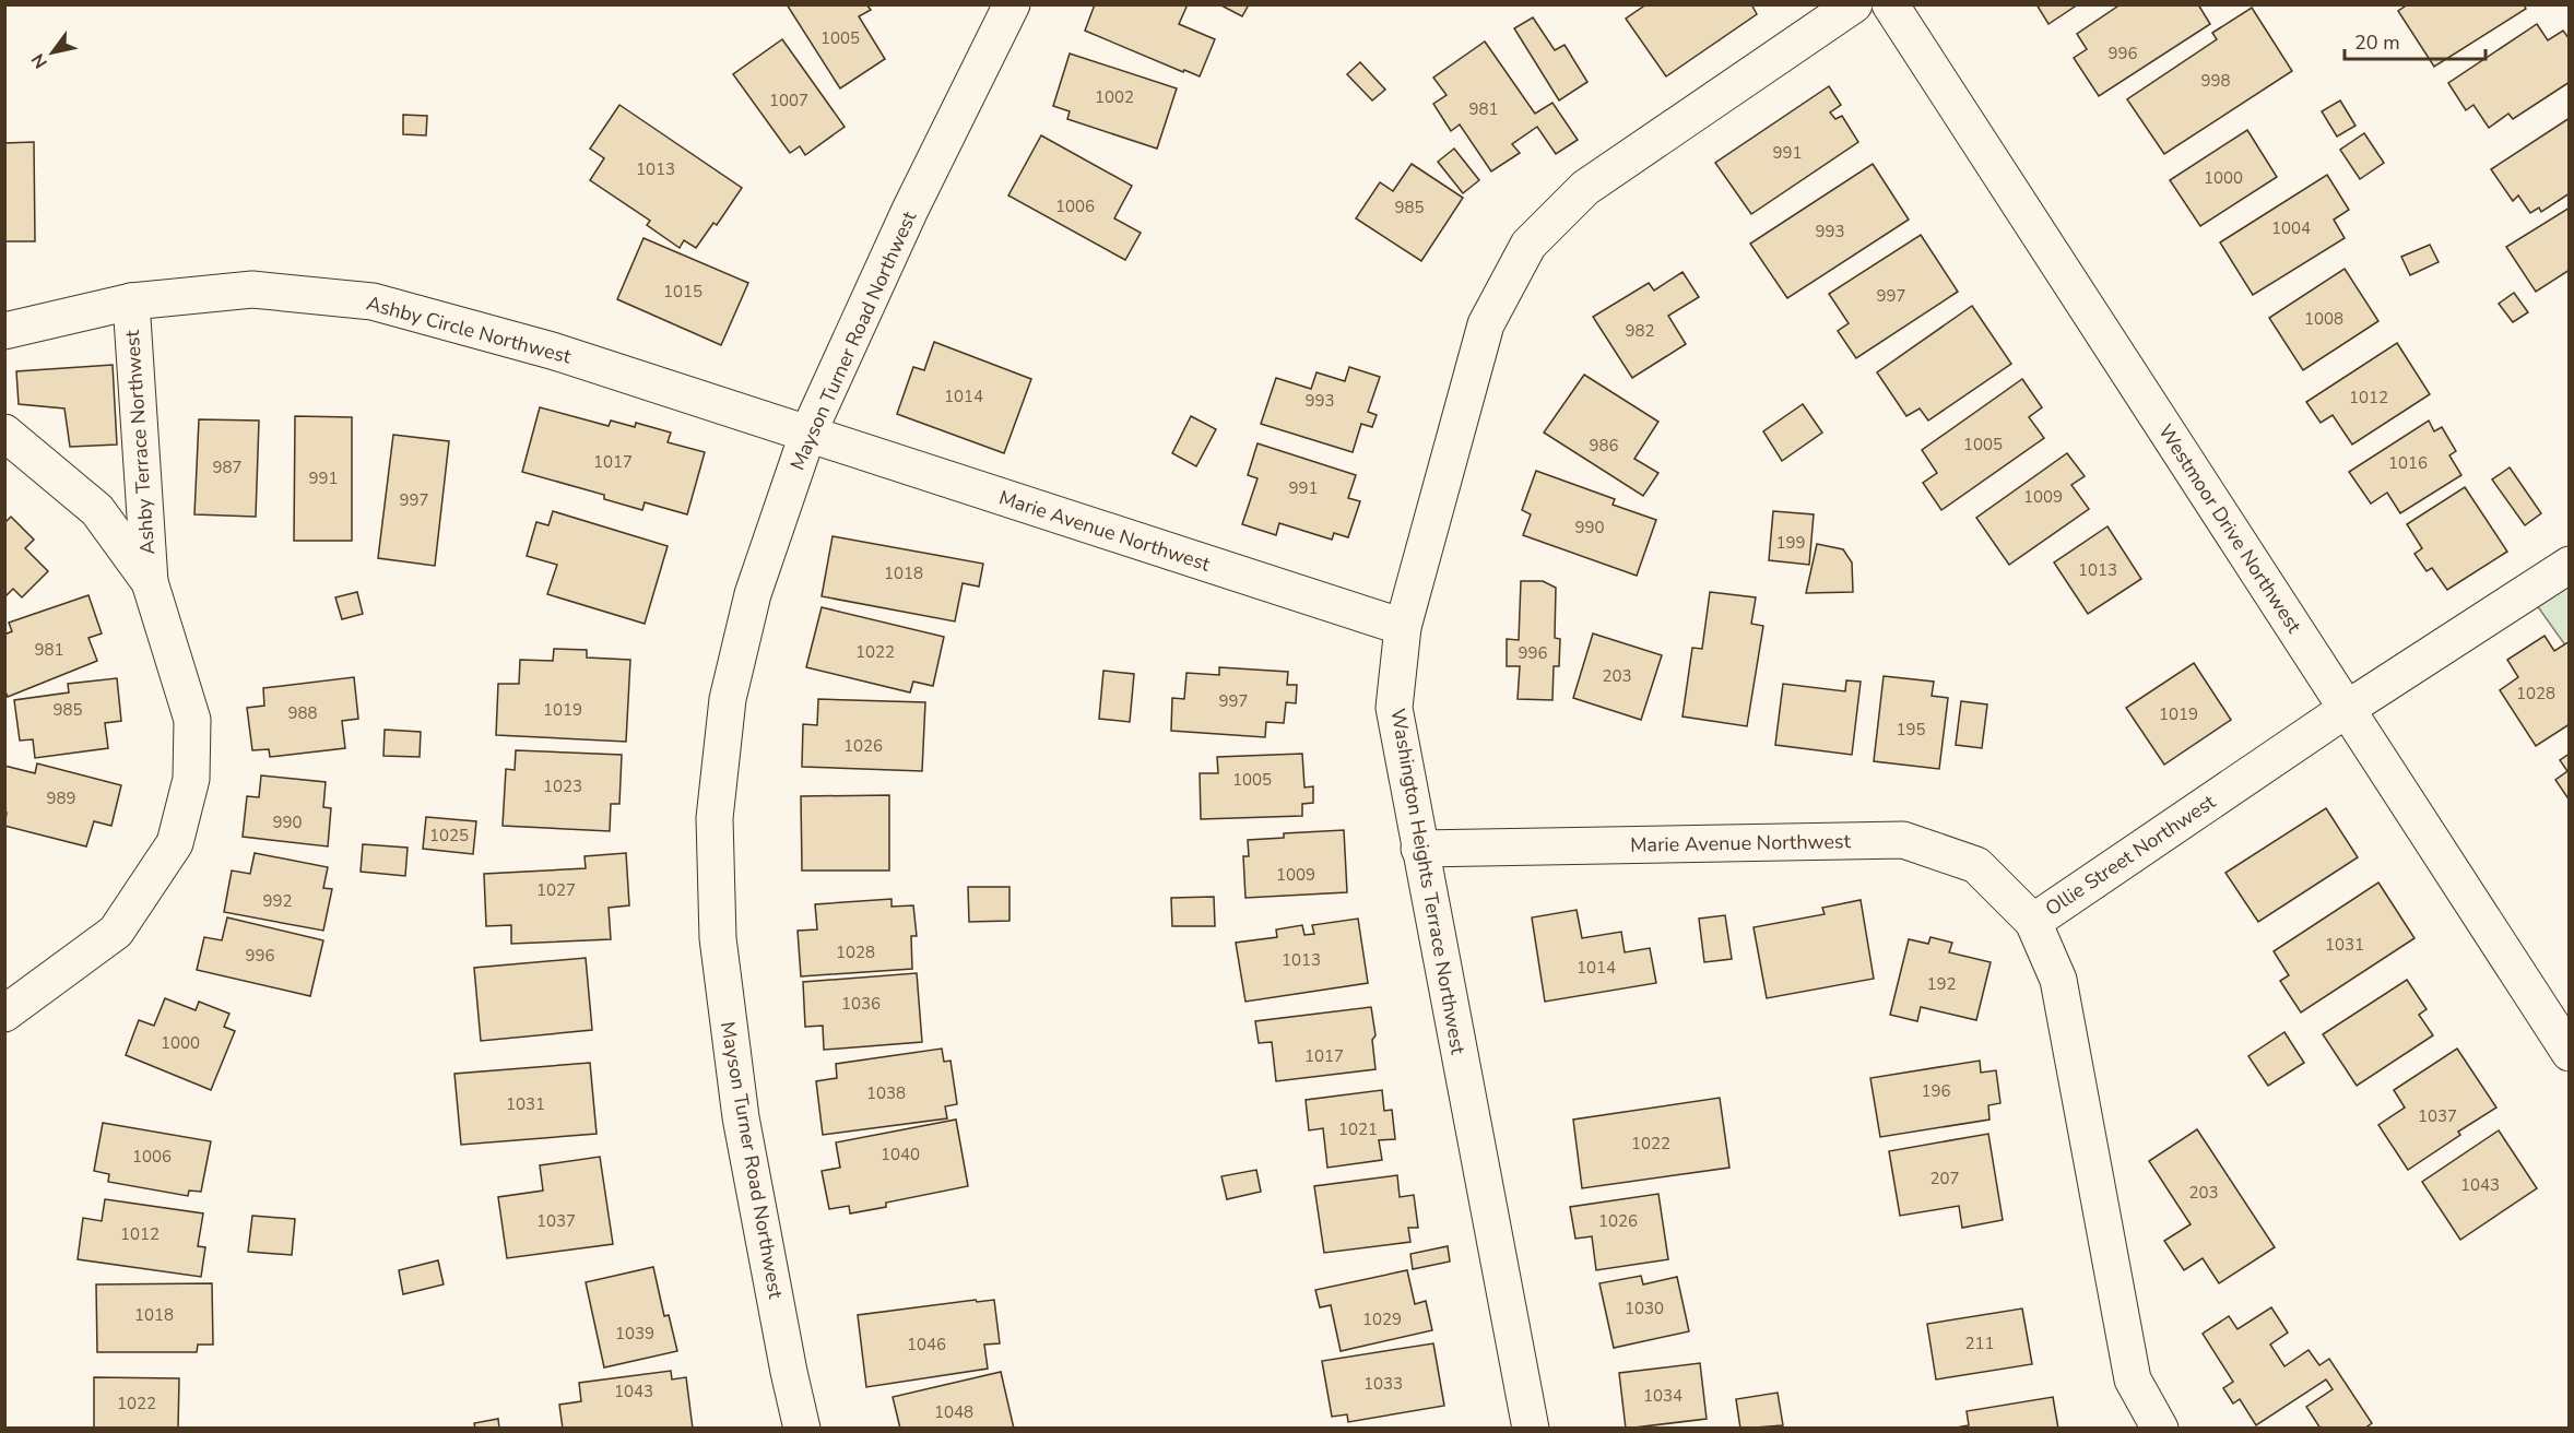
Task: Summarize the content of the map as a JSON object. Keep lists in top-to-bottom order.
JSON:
{
  "streets": {
    "street": [
      "Ashby Circle Northwest",
      "Mayson Turner Road Northwest",
      "Ashby Terrace Northwest",
      "Westmoor Drive Northwest",
      "Marie Avenue Northwest",
      "Ollie Street Northwest",
      "Washington Heights Terrace Northwest"
    ]
  },
  "crossings": [
    ["Ashby Circle Northwest", "Mayson Turner Road Northwest"],
    ["Ashby Circle Northwest", "Ashby Terrace Northwest"],
    ["Ashby Circle Northwest", "Marie Avenue Northwest"],
    ["Mayson Turner Road Northwest", "Marie Avenue Northwest"],
    ["Westmoor Drive Northwest", "Ollie Street Northwest"],
    ["Marie Avenue Northwest", "Ollie Street Northwest"],
    ["Marie Avenue Northwest", "Washington Heights Terrace Northwest"]
  ],
  "house_numbers": [
    "1005",
    "996",
    "998",
    "1002",
    "1007",
    "981",
    "991",
    "1013",
    "1000",
    "1006",
    "985",
    "1004",
    "993",
    "1015",
    "997",
    "1008",
    "982",
    "1014",
    "1012",
    "993",
    "1005",
    "986",
    "1017",
    "1016",
    "987",
    "991",
    "991",
    "1009",
    "997",
    "990",
    "199",
    "1013",
    "1018",
    "981",
    "1022",
    "996",
    "203",
    "1028",
    "997",
    "985",
    "1019",
    "988",
    "1019",
    "195",
    "1026",
    "1005",
    "1023",
    "989",
    "990",
    "1025",
    "1009",
    "1027",
    "992",
    "1031",
    "1028",
    "996",
    "1013",
    "1014",
    "192",
    "1036",
    "1000",
    "1017",
    "196",
    "1038",
    "1031",
    "1037",
    "1021",
    "1022",
    "1040",
    "1006",
    "207",
    "1043",
    "203",
    "1037",
    "1026",
    "1012",
    "1030",
    "1018",
    "1029",
    "1039",
    "211",
    "1046",
    "1033",
    "1043",
    "1034",
    "1022",
    "1048"
  ],
  "scale_bar": "20 m",
  "north": "bottom left"
}
